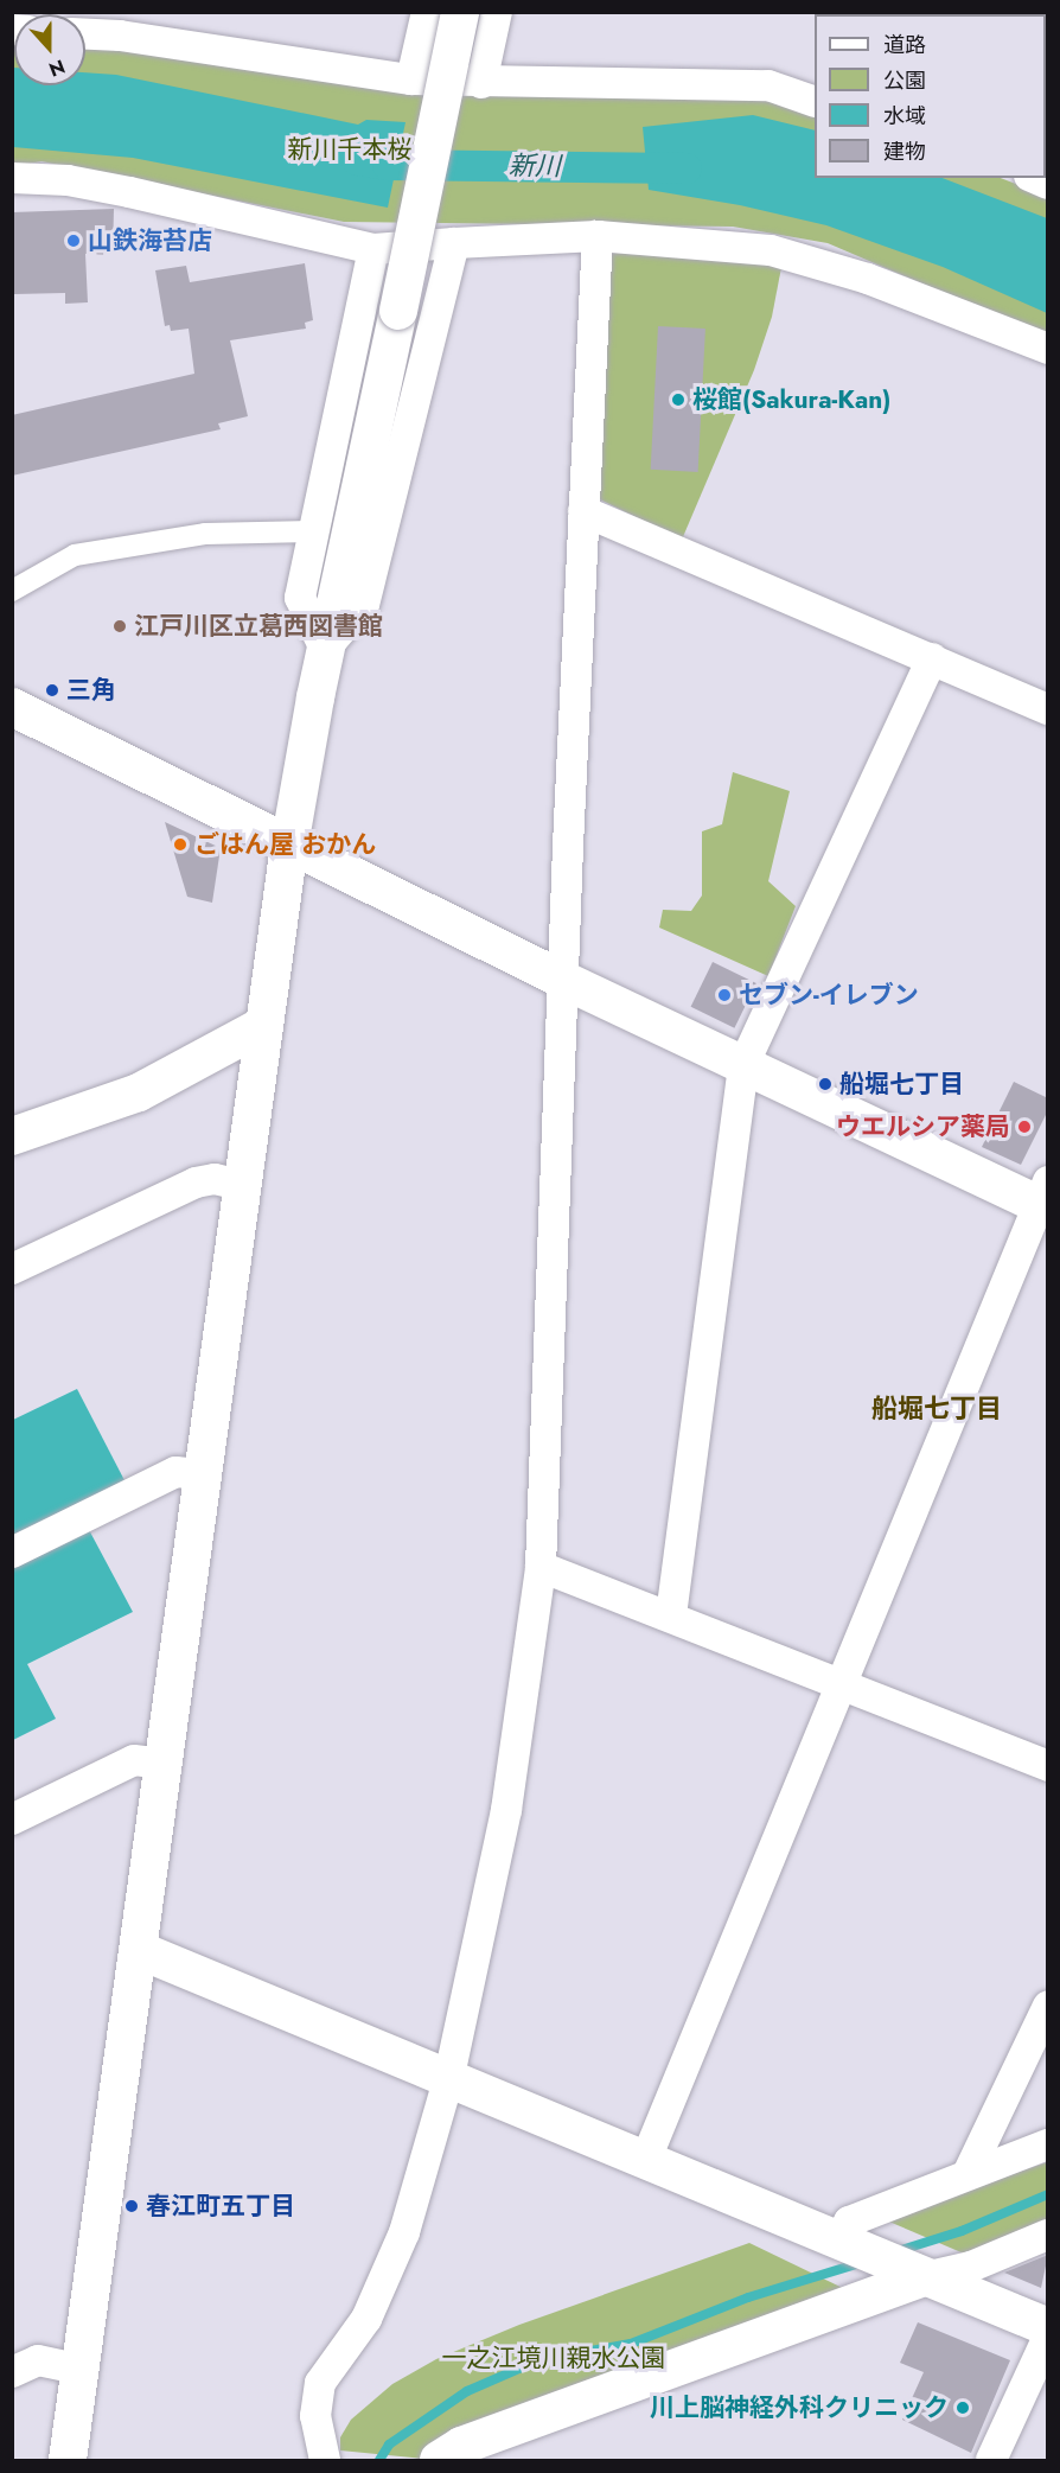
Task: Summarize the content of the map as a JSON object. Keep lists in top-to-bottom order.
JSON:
{
  "districts": ["船堀七丁目"],
  "water": ["新川"],
  "parks": ["新川千本桜", "一之江境川親水公園"],
  "places": [
    "山鉄海苔店",
    "桜館(Sakura-Kan)",
    "江戸川区立葛西図書館",
    "三角",
    "ごはん屋 おかん",
    "セブン-イレブン",
    "船堀七丁目",
    "ウエルシア薬局",
    "春江町五丁目",
    "川上脳神経外科クリニック"
  ],
  "legend": [
    "道路",
    "公園",
    "水域",
    "建物"
  ],
  "north": "bottom"
}
